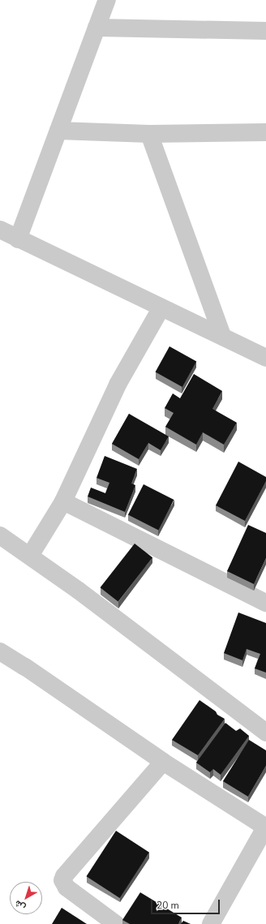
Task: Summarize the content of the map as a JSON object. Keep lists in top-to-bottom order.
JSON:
{
  "scale_bar": "20 m",
  "north": "bottom left"
}
